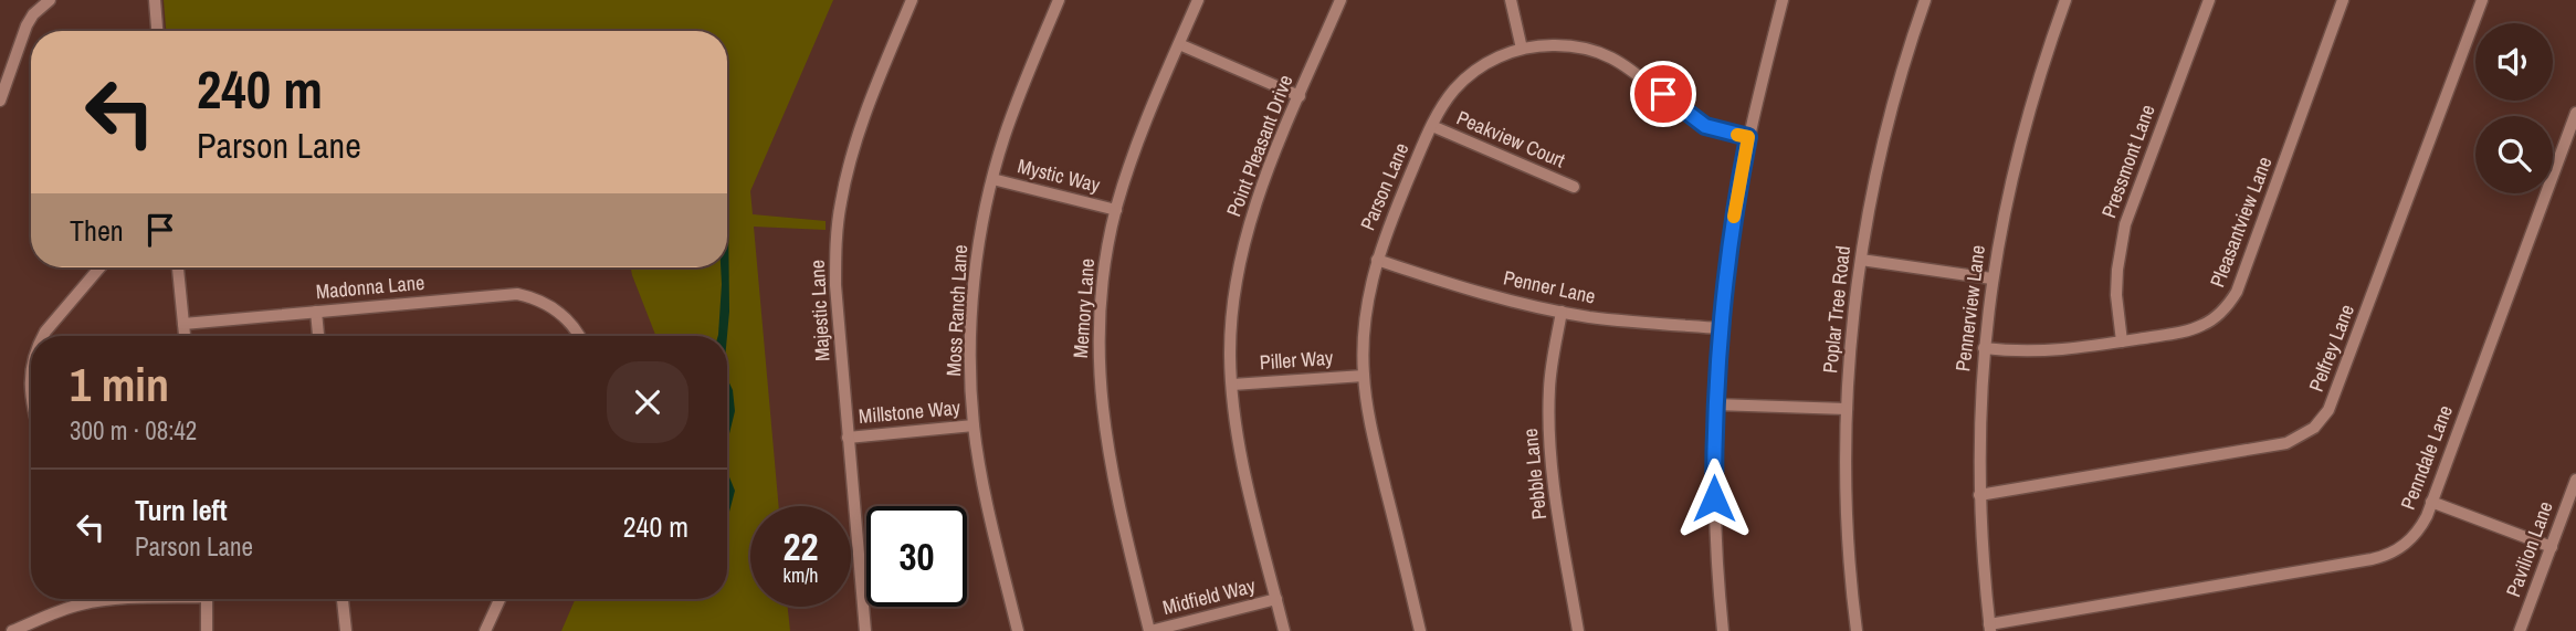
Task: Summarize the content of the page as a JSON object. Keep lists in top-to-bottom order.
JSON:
{
  "streets": {
    "street": [
      "Peakview Court",
      "Point Pleasant Drive",
      "Pressmont Lane",
      "Mystic Way",
      "Parson Lane",
      "Pleasantview Lane",
      "Madonna Lane",
      "Penner Lane",
      "Memory Lane",
      "Pennerview Lane",
      "Poplar Tree Road",
      "Majestic Lane",
      "Moss Ranch Lane",
      "Pelfrey Lane",
      "Piller Way",
      "Millstone Way",
      "Penndale Lane",
      "Pebble Lane",
      "Pavilion Lane",
      "Midfield Way"
    ]
  },
  "crossings": [
    ["Peakview Court", "Parson Lane"],
    ["Point Pleasant Drive", "Piller Way"],
    ["Point Pleasant Drive", "Midfield Way"],
    ["Pressmont Lane", "Pleasantview Lane"],
    ["Mystic Way", "Memory Lane"],
    ["Mystic Way", "Moss Ranch Lane"],
    ["Parson Lane", "Penner Lane"],
    ["Parson Lane", "Piller Way"],
    ["Pleasantview Lane", "Pennerview Lane"],
    ["Penner Lane", "Pebble Lane"],
    ["Memory Lane", "Midfield Way"],
    ["Pennerview Lane", "Pelfrey Lane"],
    ["Pennerview Lane", "Penndale Lane"],
    ["Majestic Lane", "Millstone Way"],
    ["Moss Ranch Lane", "Millstone Way"]
  ],
  "page": {
    "turn": ["240 m", "Parson Lane"],
    "then": "Then",
    "heading": ["1 min", "300 m · 08:42"],
    "list": [
      {
        "name": "Turn left",
        "note": "Parson Lane",
        "value": "240 m"
      }
    ],
    "speed": "22 km/h",
    "limit": "30"
  }
}
